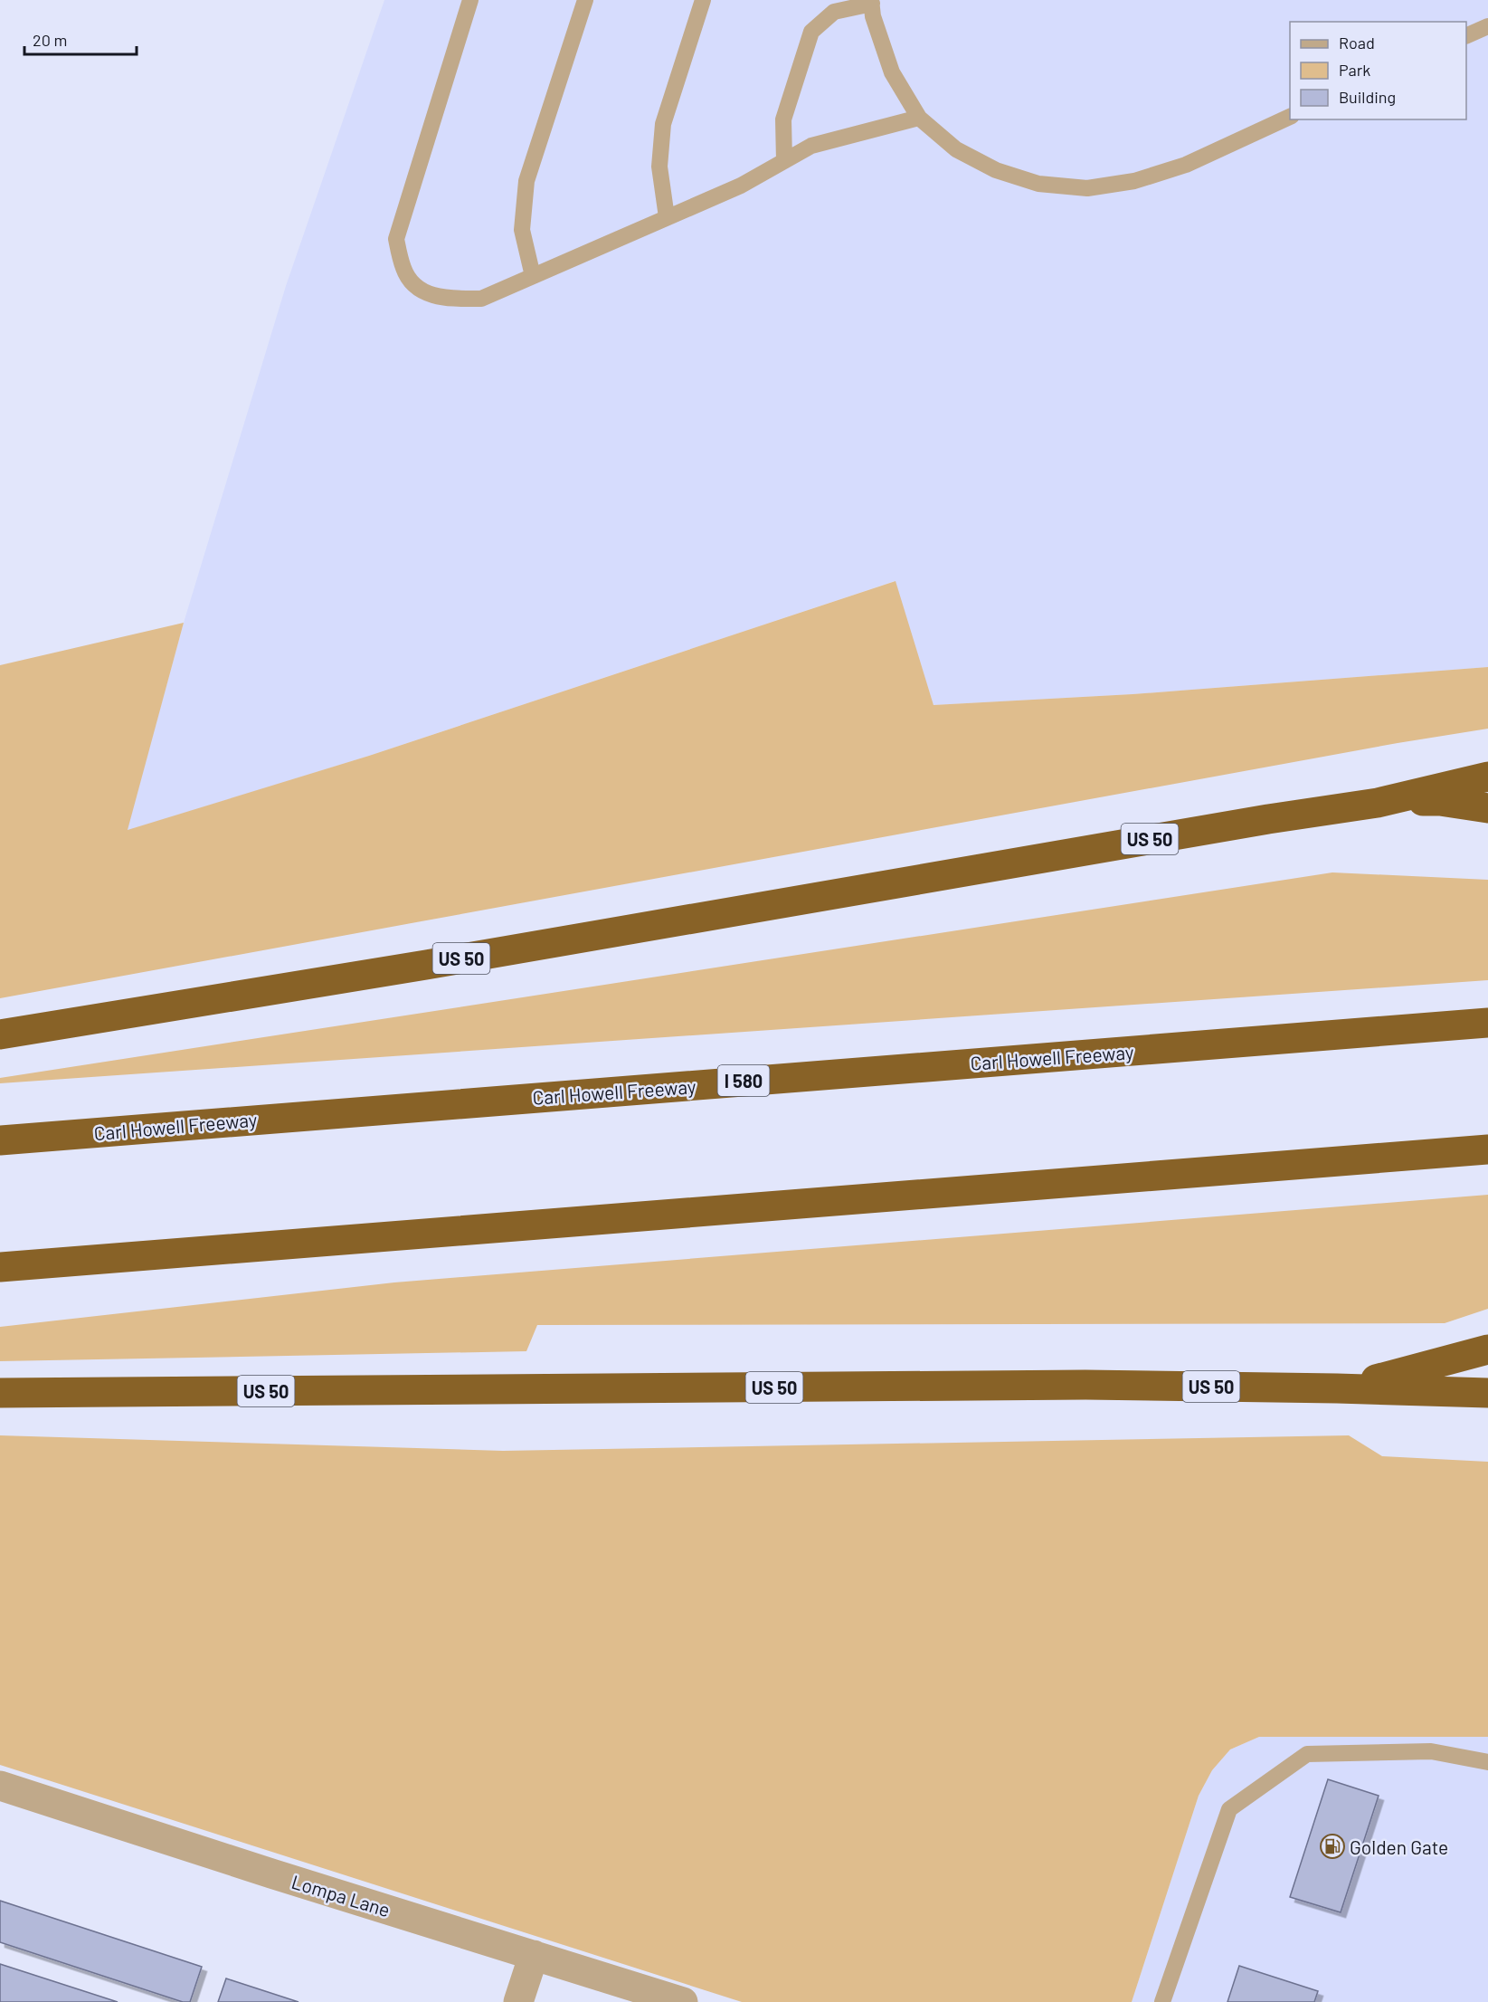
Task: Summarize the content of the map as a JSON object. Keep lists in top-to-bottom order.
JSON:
{
  "streets": {
    "highway": ["US 50", "Carl Howell Freeway", "I 580"],
    "street": ["Lompa Lane"]
  },
  "places": {
    "fuel station": ["Golden Gate"]
  },
  "legend": ["Road", "Park", "Building"],
  "scale_bar": "20 m"
}
